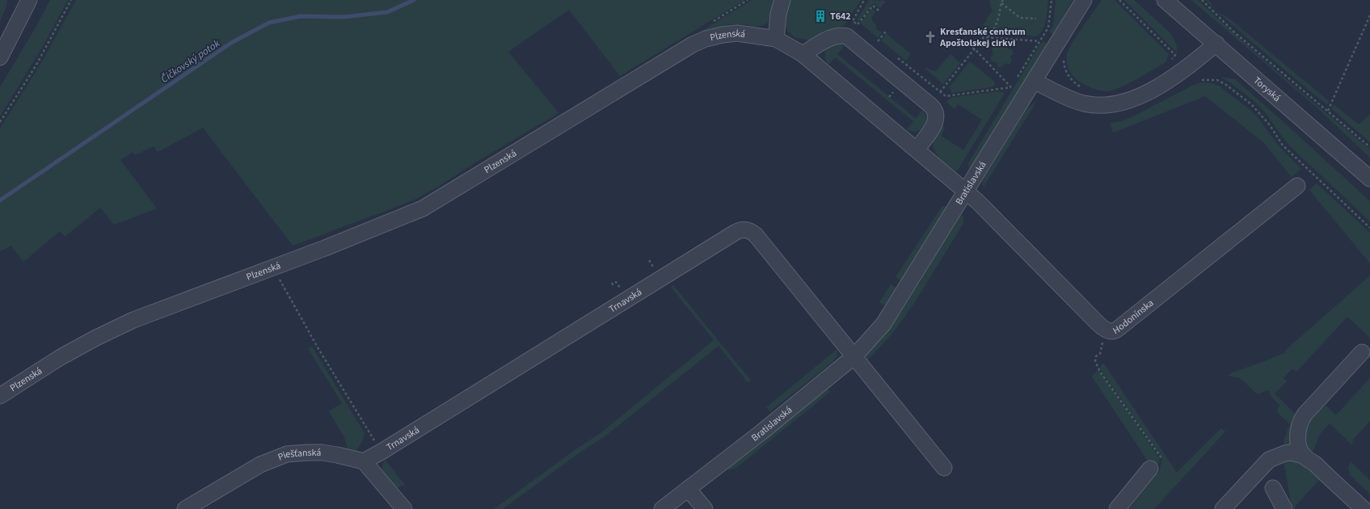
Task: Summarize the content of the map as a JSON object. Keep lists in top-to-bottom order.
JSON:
{
  "streets": {
    "street": [
      "Plzenská",
      "Toryská",
      "Bratislavská",
      "Trnavská",
      "Hodonínska",
      "Piešťanská"
    ]
  },
  "crossings": [
    ["Plzenská", "Bratislavská"],
    ["Plzenská", "Hodonínska"],
    ["Bratislavská", "Trnavská"],
    ["Bratislavská", "Hodonínska"],
    ["Trnavská", "Piešťanská"]
  ],
  "water": ["Čičkovský potok"],
  "places": {
    "building": ["T642"],
    "church": ["Kresťanské centrum Apoštolskej cirkvi"]
  }
}
